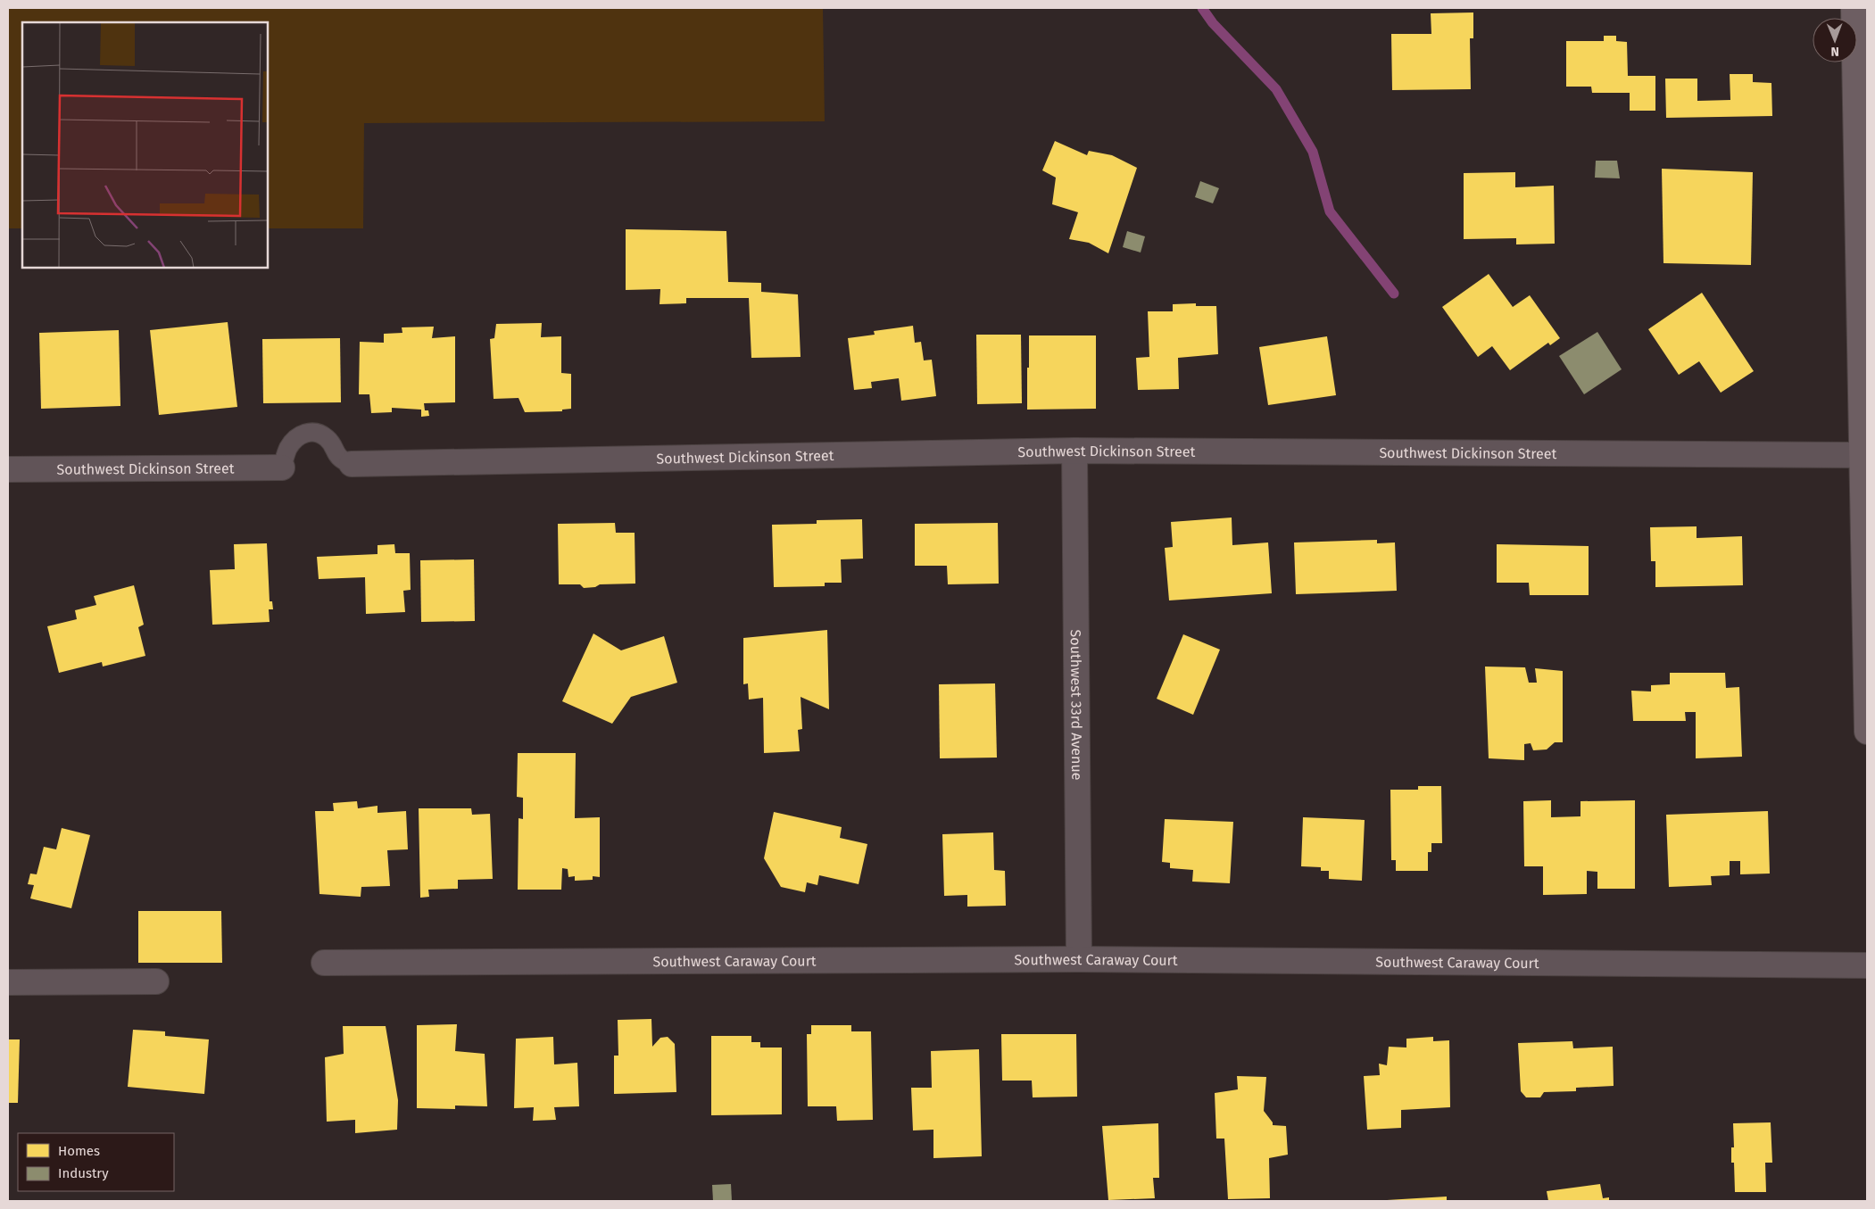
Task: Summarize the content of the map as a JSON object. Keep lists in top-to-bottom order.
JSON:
{
  "streets": {
    "street": ["Southwest Dickinson Street", "Southwest 33rd Avenue", "Southwest Caraway Court"]
  },
  "crossings": [
    ["Southwest Dickinson Street", "Southwest 33rd Avenue"],
    ["Southwest 33rd Avenue", "Southwest Caraway Court"]
  ],
  "legend": ["Homes", "Industry"],
  "north": "bottom"
}
